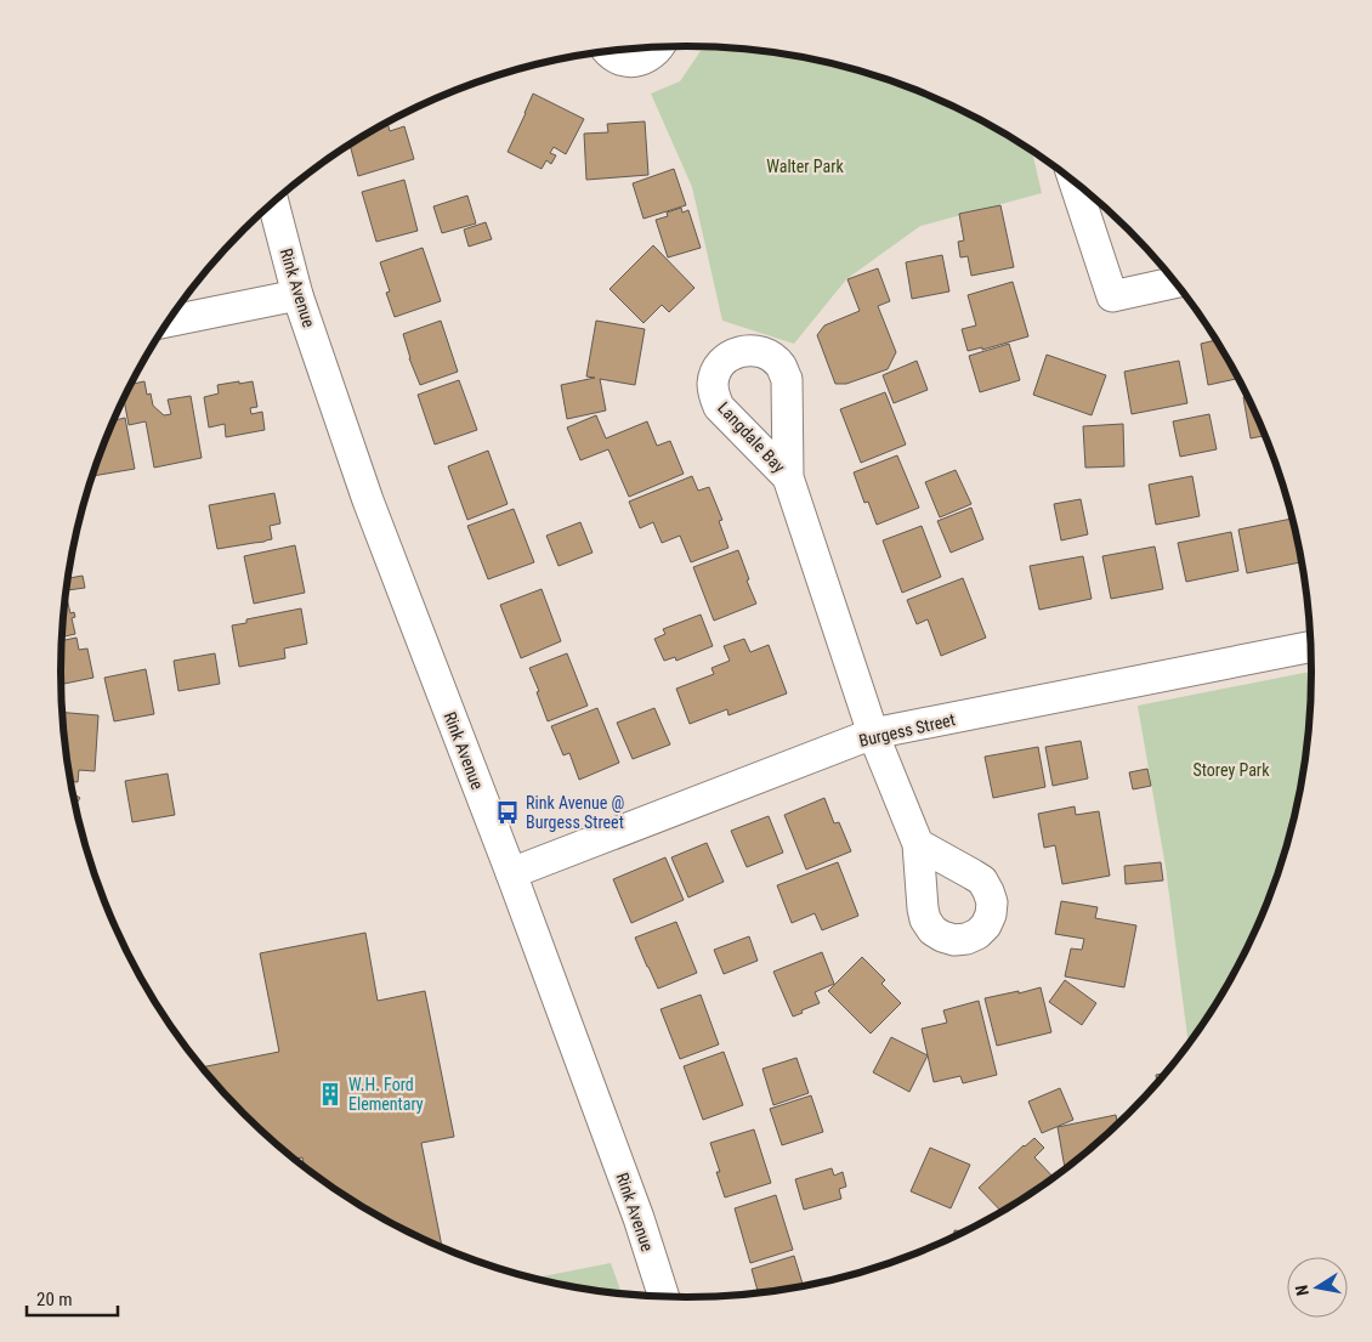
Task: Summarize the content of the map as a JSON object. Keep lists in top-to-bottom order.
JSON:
{
  "streets": {
    "street": ["Rink Avenue", "Langdale Bay", "Burgess Street"]
  },
  "crossings": [
    ["Rink Avenue", "Burgess Street"],
    ["Langdale Bay", "Burgess Street"]
  ],
  "parks": ["Walter Park", "Storey Park"],
  "places": {
    "bus stop": ["Rink Avenue @ Burgess Street"],
    "building": ["W.H. Ford Elementary"]
  },
  "scale_bar": "20 m",
  "north": "left"
}
